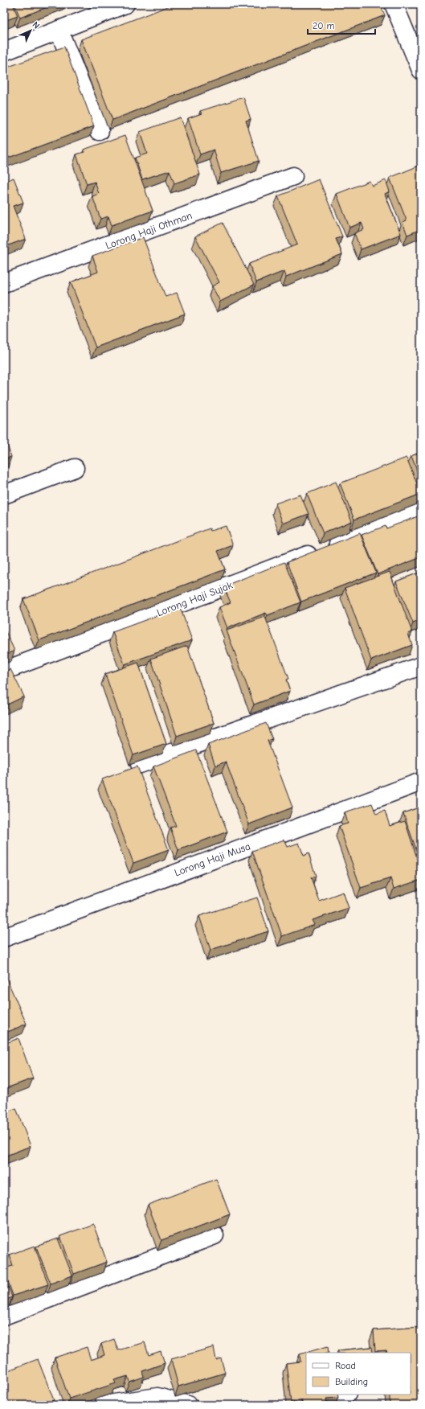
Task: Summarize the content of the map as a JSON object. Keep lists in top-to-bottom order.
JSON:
{
  "streets": {
    "street": ["Lorong Haji Othman", "Lorong Haji Sujak", "Lorong Haji Musa"]
  },
  "legend": ["Road", "Building"],
  "scale_bar": "20 m",
  "north": "top right"
}
